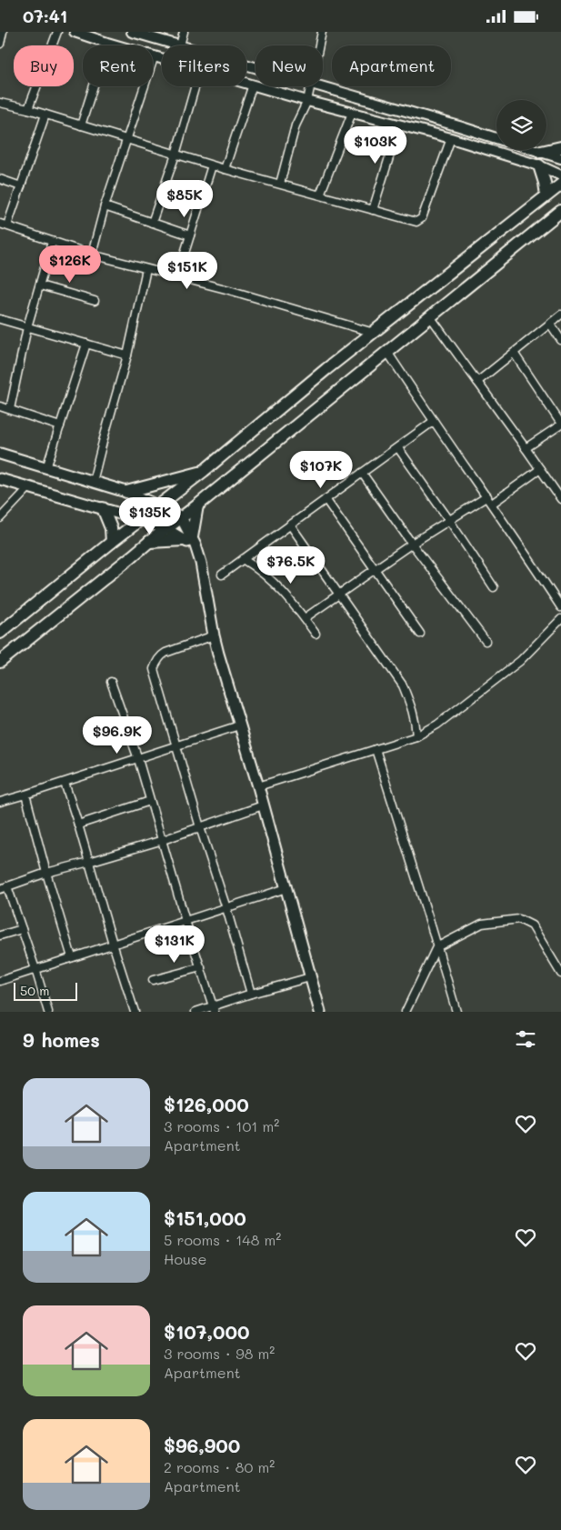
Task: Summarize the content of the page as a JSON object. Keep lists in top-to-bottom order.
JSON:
{
  "scale_bar": "50 m",
  "page": {
    "status": "07:41",
    "chip": [
      "Buy",
      "Rent",
      "Filters",
      "New",
      "Apartment"
    ],
    "price": [
      "$103K",
      "$85K",
      "$126K",
      "$151K",
      "$107K",
      "$135K",
      "$76.5K",
      "$96.9K",
      "$131K"
    ],
    "scale": "50 m",
    "heading": "9 homes",
    "list": [
      {
        "name": "$126,000",
        "note": "3 rooms · 101 m² · Apartment"
      },
      {
        "name": "$151,000",
        "note": "5 rooms · 148 m² · House"
      },
      {
        "name": "$107,000",
        "note": "3 rooms · 98 m² · Apartment"
      },
      {
        "name": "$96,900",
        "note": "2 rooms · 80 m² · Apartment"
      }
    ]
  }
}
